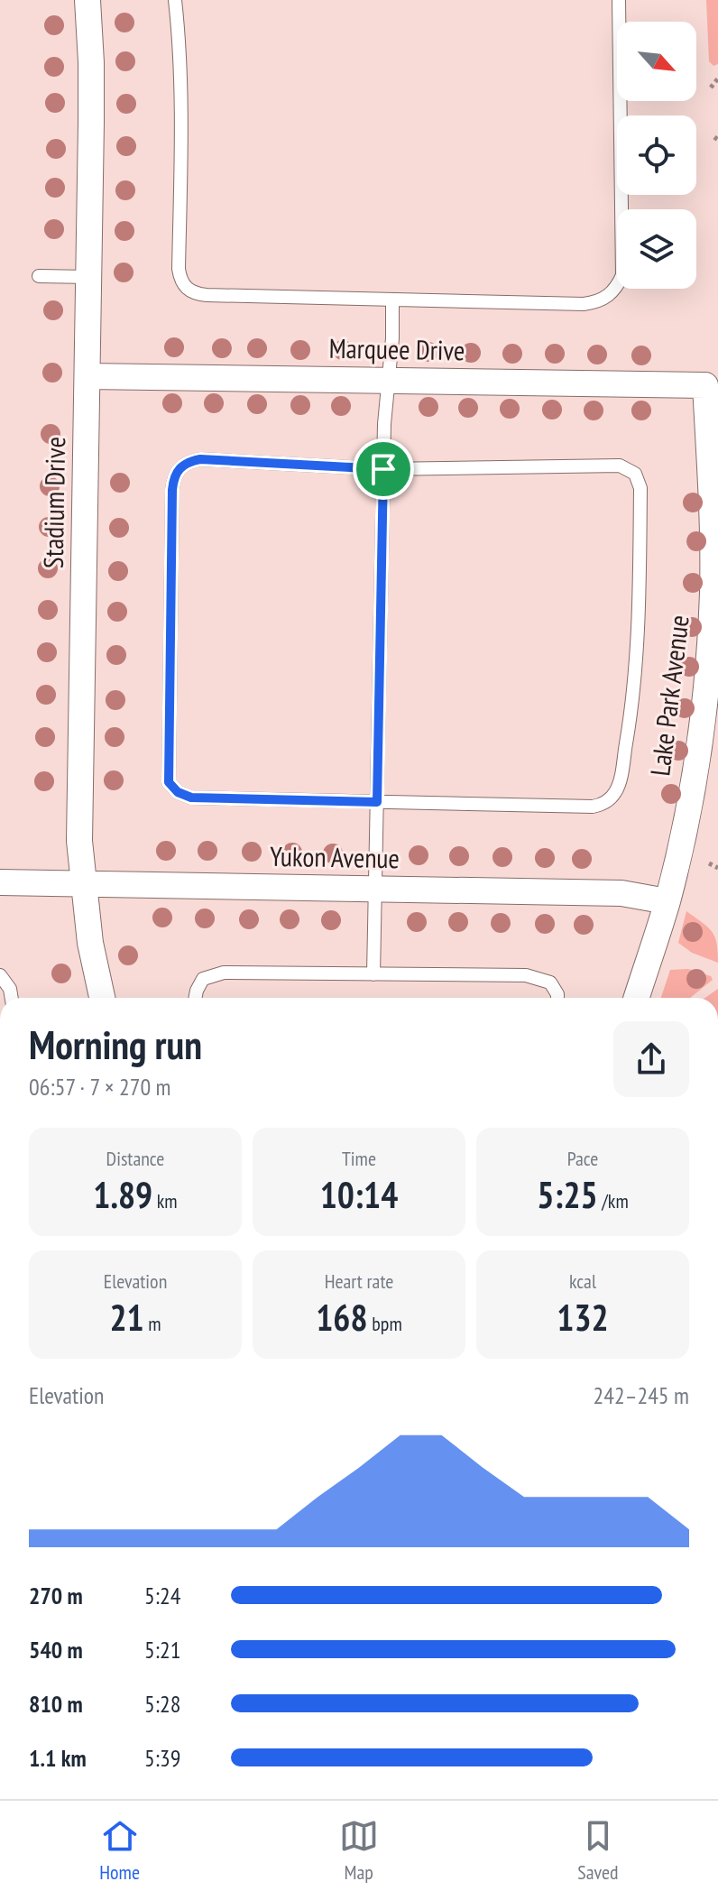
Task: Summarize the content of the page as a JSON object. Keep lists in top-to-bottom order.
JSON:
{
  "streets": {
    "street": [
      "Marquee Drive",
      "Stadium Drive",
      "Lake Park Avenue",
      "Yukon Avenue"
    ]
  },
  "crossings": [
    ["Marquee Drive", "Stadium Drive"],
    ["Marquee Drive", "Lake Park Avenue"],
    ["Stadium Drive", "Yukon Avenue"],
    ["Lake Park Avenue", "Yukon Avenue"]
  ],
  "north": "bottom right",
  "page": {
    "heading": ["Morning run", "06:57 · 7 × 270 m"],
    "stats": [
      ["Distance", "1.89 km"],
      ["Time", "10:14"],
      ["Pace", "5:25 /km"],
      ["Elevation", "21 m"],
      ["Heart rate", "168 bpm"],
      ["kcal", "132"]
    ],
    "chart": ["Elevation", "242–245 m"],
    "list": [
      {
        "name": "270 m",
        "note": "5:24"
      },
      {
        "name": "540 m",
        "note": "5:21"
      },
      {
        "name": "810 m",
        "note": "5:28"
      },
      {
        "name": "1.1 km",
        "note": "5:39"
      }
    ],
    "tabs": ["Home", "Map", "Saved"]
  }
}
